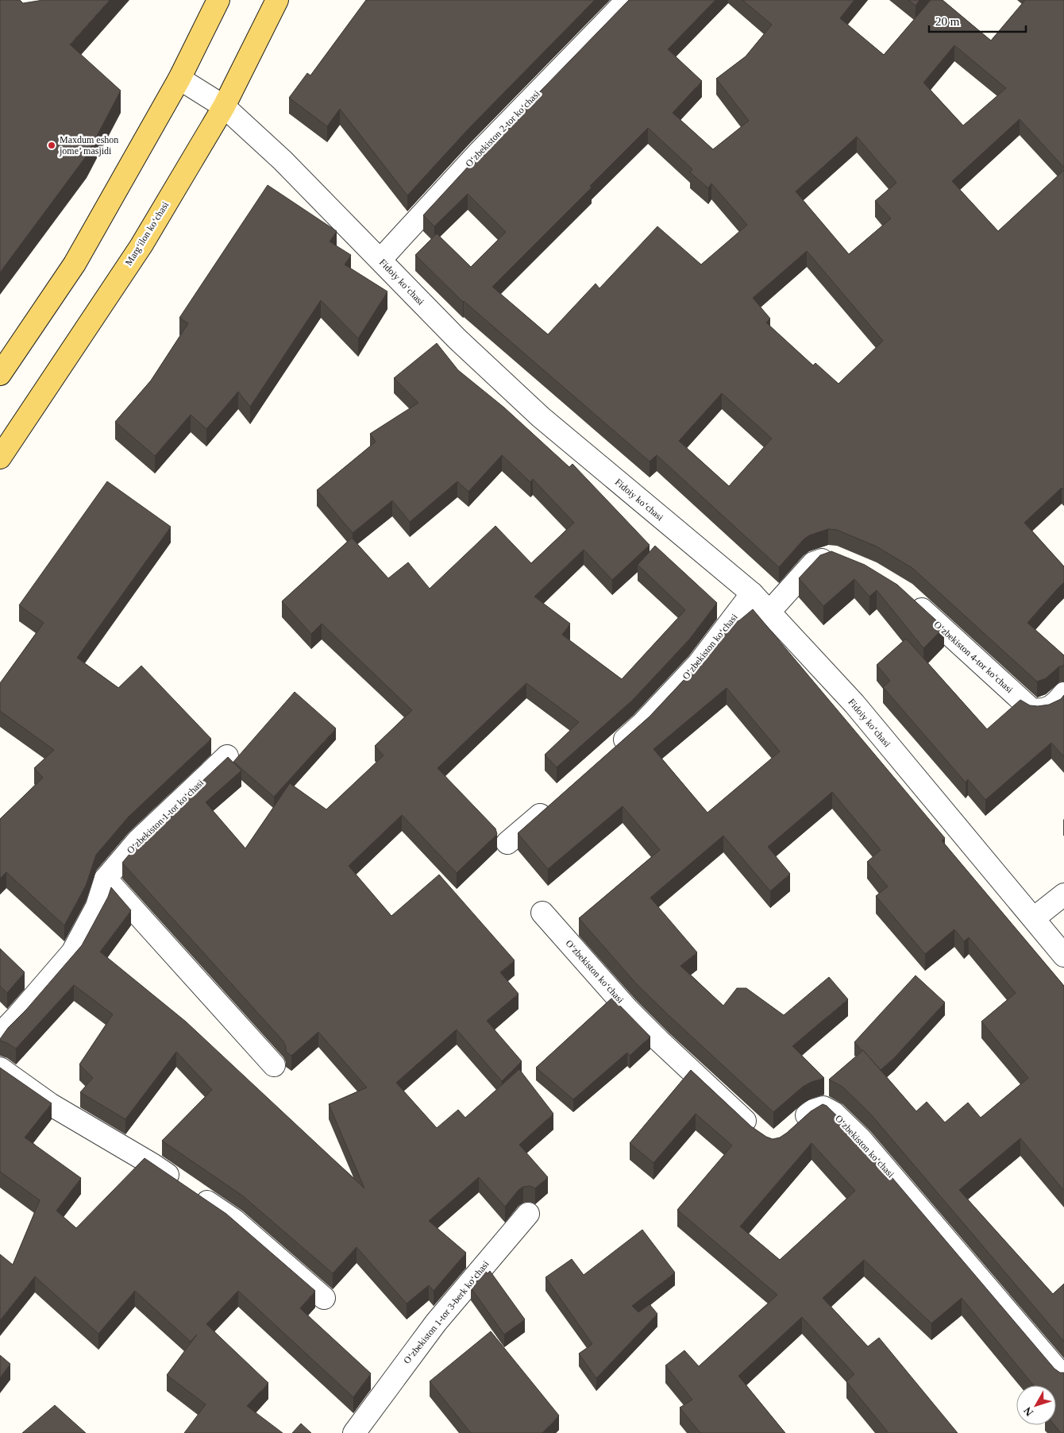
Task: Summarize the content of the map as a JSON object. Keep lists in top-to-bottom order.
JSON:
{
  "streets": {
    "main road": ["Margʻilon koʻchasi"],
    "street": [
      "Oʻzbekiston 2-tor koʻchasi",
      "Fidoiy koʻchasi",
      "Oʻzbekiston koʻchasi",
      "Oʻzbekiston 4-tor koʻchasi",
      "O‘zbekiston 1-tor ko‘chasi",
      "Oʻzbekiston 1-tor 3-berk koʻchasi"
    ]
  },
  "crossings": [
    ["Oʻzbekiston 2-tor koʻchasi", "Fidoiy koʻchasi"],
    ["Margʻilon koʻchasi", "Fidoiy koʻchasi"],
    ["Fidoiy koʻchasi", "Oʻzbekiston koʻchasi"]
  ],
  "places": ["Maxdum eshon jome’ masjidi"],
  "scale_bar": "20 m",
  "north": "bottom left"
}
